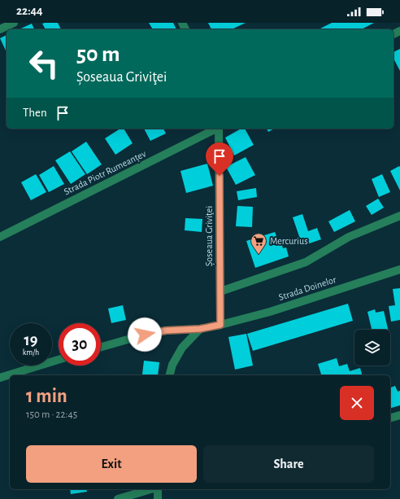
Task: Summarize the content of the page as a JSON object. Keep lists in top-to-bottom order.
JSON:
{
  "streets": {
    "street": ["Strada Piotr Rumeanțev", "Șoseaua Griviţei", "Strada Doinelor"]
  },
  "crossings": [
    ["Șoseaua Griviţei", "Strada Doinelor"]
  ],
  "places": {
    "supermarket": ["Mercurius"]
  },
  "page": {
    "status": "22:44",
    "turn": ["50 m", "Șoseaua Griviţei"],
    "then": "Then",
    "speed": "19 km/h",
    "limit": "30",
    "heading": ["1 min", "150 m · 22:45"],
    "buttons": ["Exit", "Share"]
  }
}
